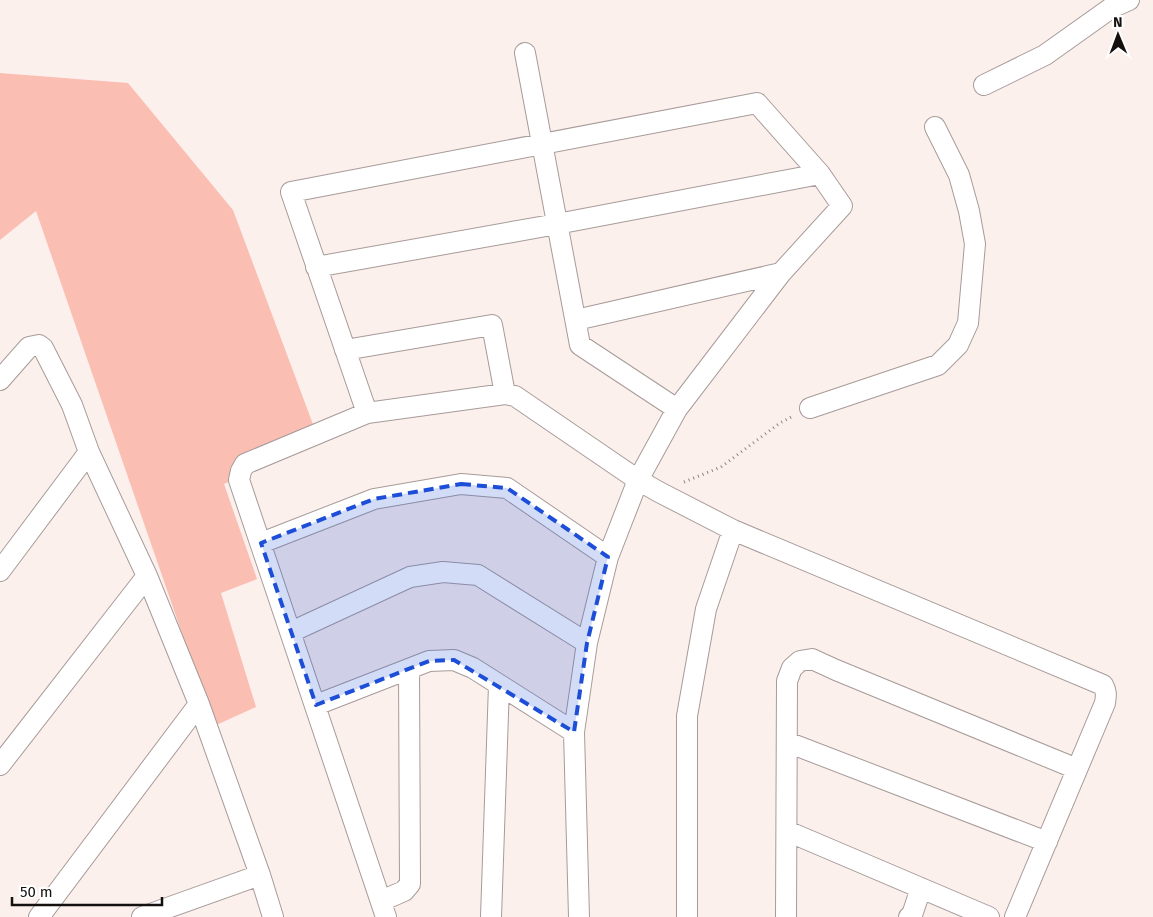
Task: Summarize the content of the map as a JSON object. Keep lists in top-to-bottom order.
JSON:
{
  "scale_bar": "50 m",
  "north": "top"
}
